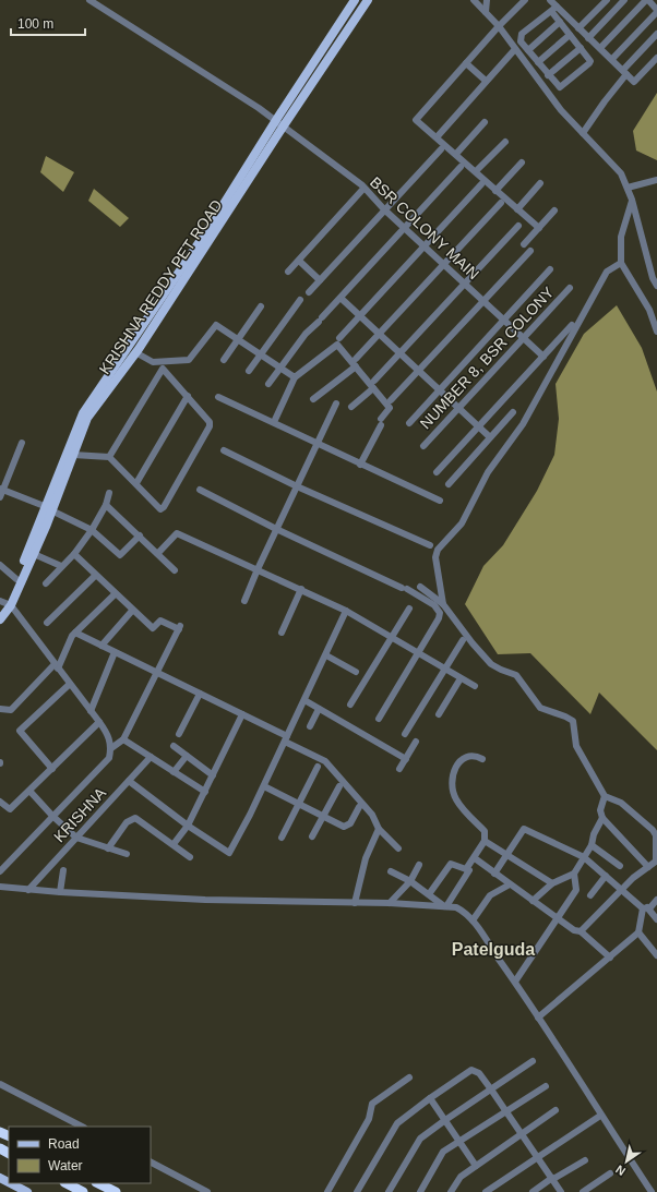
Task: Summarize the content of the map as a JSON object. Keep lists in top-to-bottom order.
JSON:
{
  "streets": {
    "main road": ["KRISHNA REDDY PET ROAD"],
    "street": ["BSR COLONY MAIN", "NUMBER 8, BSR COLONY", "KRISHNA"]
  },
  "crossings": [
    ["BSR COLONY MAIN", "KRISHNA REDDY PET ROAD"],
    ["BSR COLONY MAIN", "NUMBER 8, BSR COLONY"]
  ],
  "districts": ["Patelguda"],
  "legend": ["Road", "Water"],
  "scale_bar": "100 m",
  "north": "bottom left"
}
